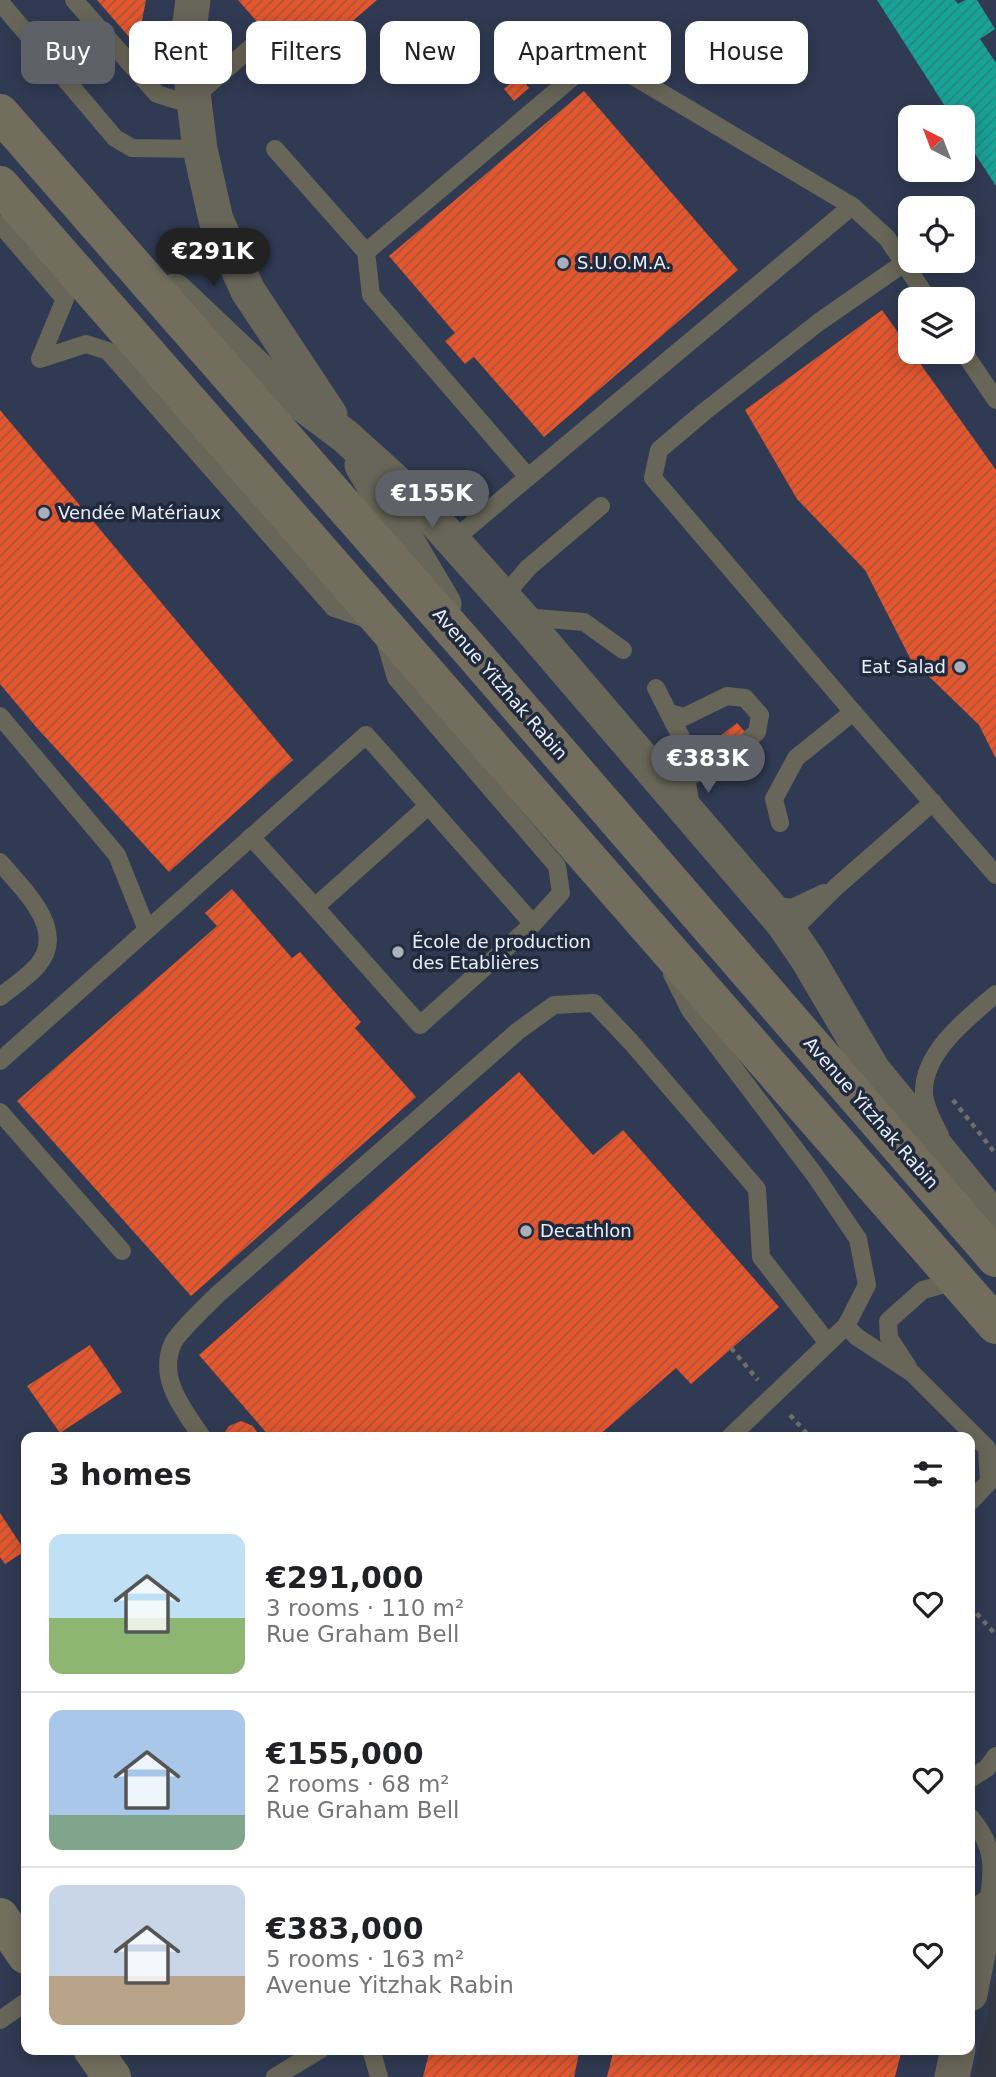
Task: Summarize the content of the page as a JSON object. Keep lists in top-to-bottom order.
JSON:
{
  "streets": {
    "main road": ["Avenue Yitzhak Rabin"]
  },
  "places": [
    "S.U.O.M.A.",
    "Vendée Matériaux",
    "Eat Salad",
    "École de production des Etablières",
    "Decathlon"
  ],
  "north": "top left",
  "page": {
    "chip": [
      "Buy",
      "Rent",
      "Filters",
      "New",
      "Apartment",
      "House"
    ],
    "price": ["€291K", "€155K", "€383K"],
    "heading": "3 homes",
    "list": [
      {
        "name": "€291,000",
        "note": "3 rooms · 110 m² · Rue Graham Bell"
      },
      {
        "name": "€155,000",
        "note": "2 rooms · 68 m² · Rue Graham Bell"
      },
      {
        "name": "€383,000",
        "note": "5 rooms · 163 m² · Avenue Yitzhak Rabin"
      }
    ]
  }
}
